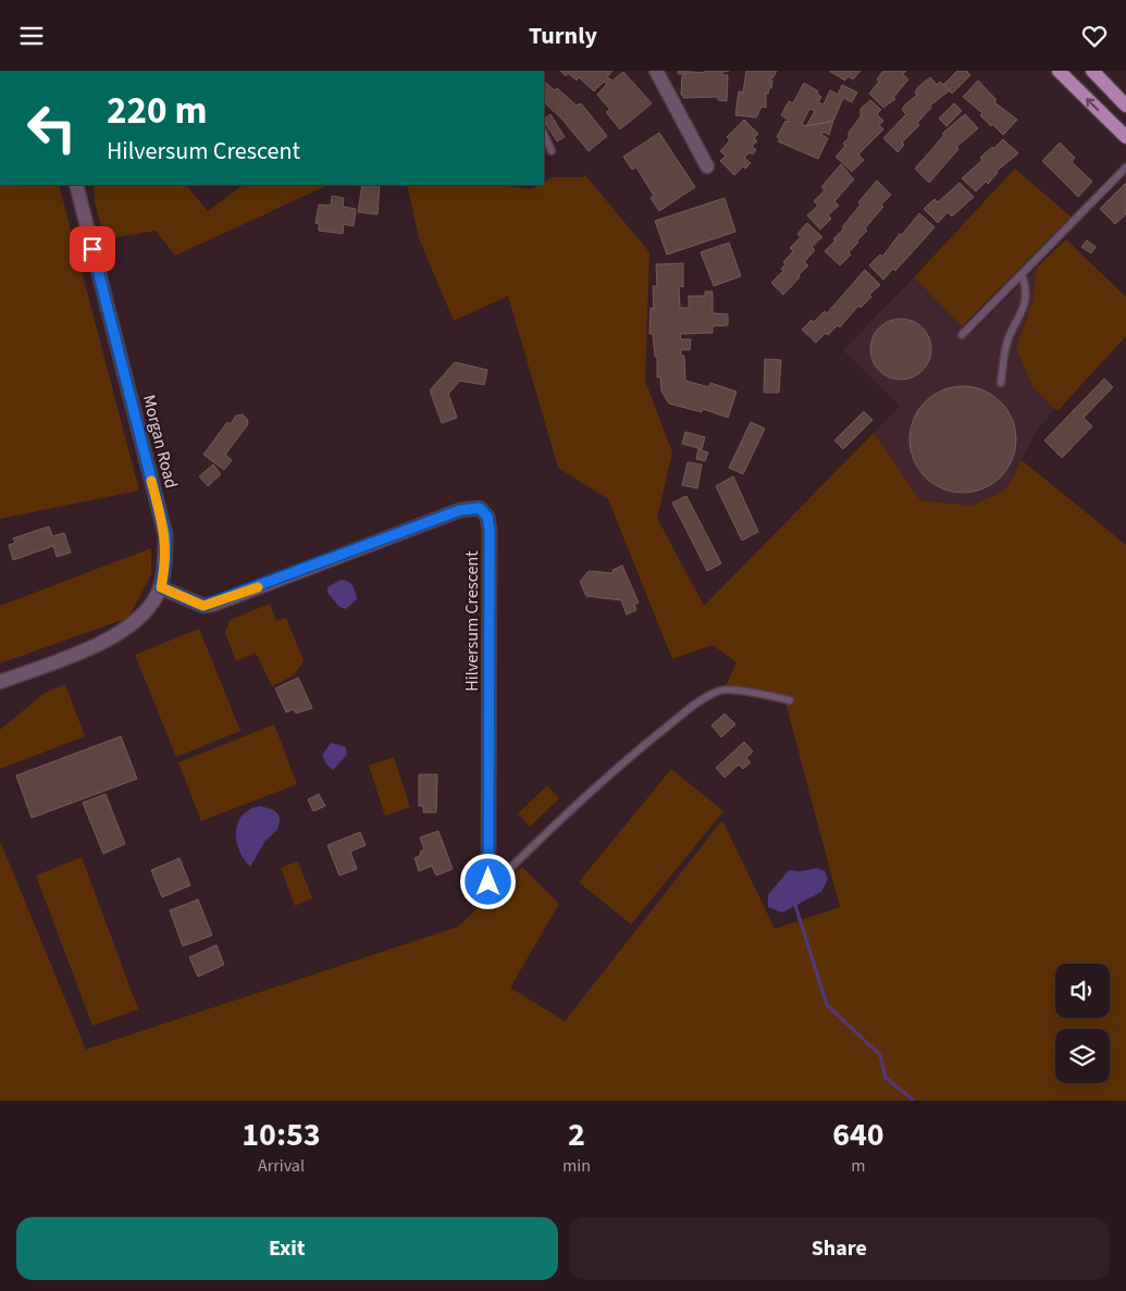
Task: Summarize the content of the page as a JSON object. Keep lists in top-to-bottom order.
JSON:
{
  "streets": {
    "street": ["Morgan Road", "Hilversum Crescent"]
  },
  "crossings": [
    ["Morgan Road", "Hilversum Crescent"]
  ],
  "page": {
    "header": "Turnly",
    "turn": ["220 m", "Hilversum Crescent"],
    "eta": [
      "10:53",
      "Arrival",
      "2",
      "min",
      "640",
      "m"
    ],
    "buttons": ["Exit", "Share"]
  }
}
